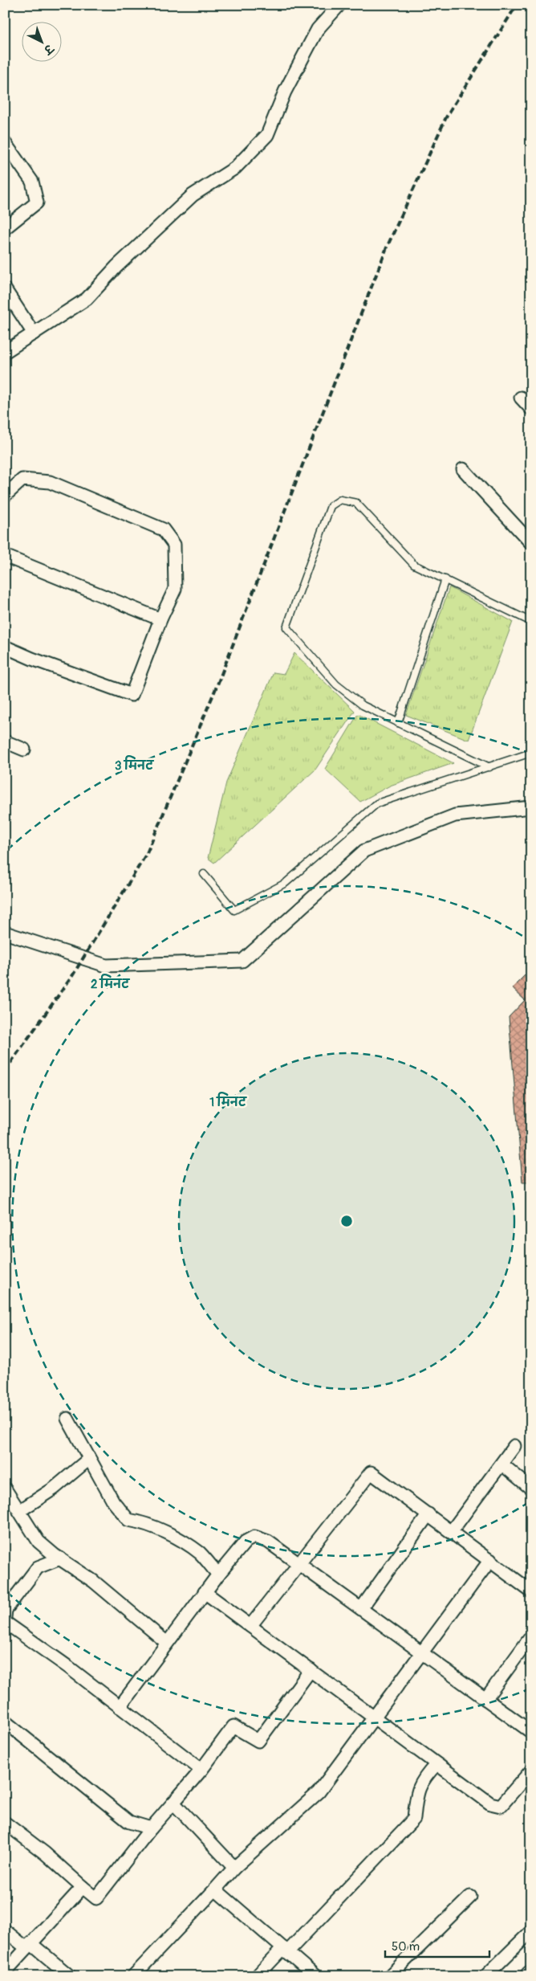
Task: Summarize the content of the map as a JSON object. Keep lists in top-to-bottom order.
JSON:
{
  "scale_bar": "50 m",
  "north": "bottom right",
  "rings": ["3 मिनट", "2 मिनट", "1 मिनट"]
}
